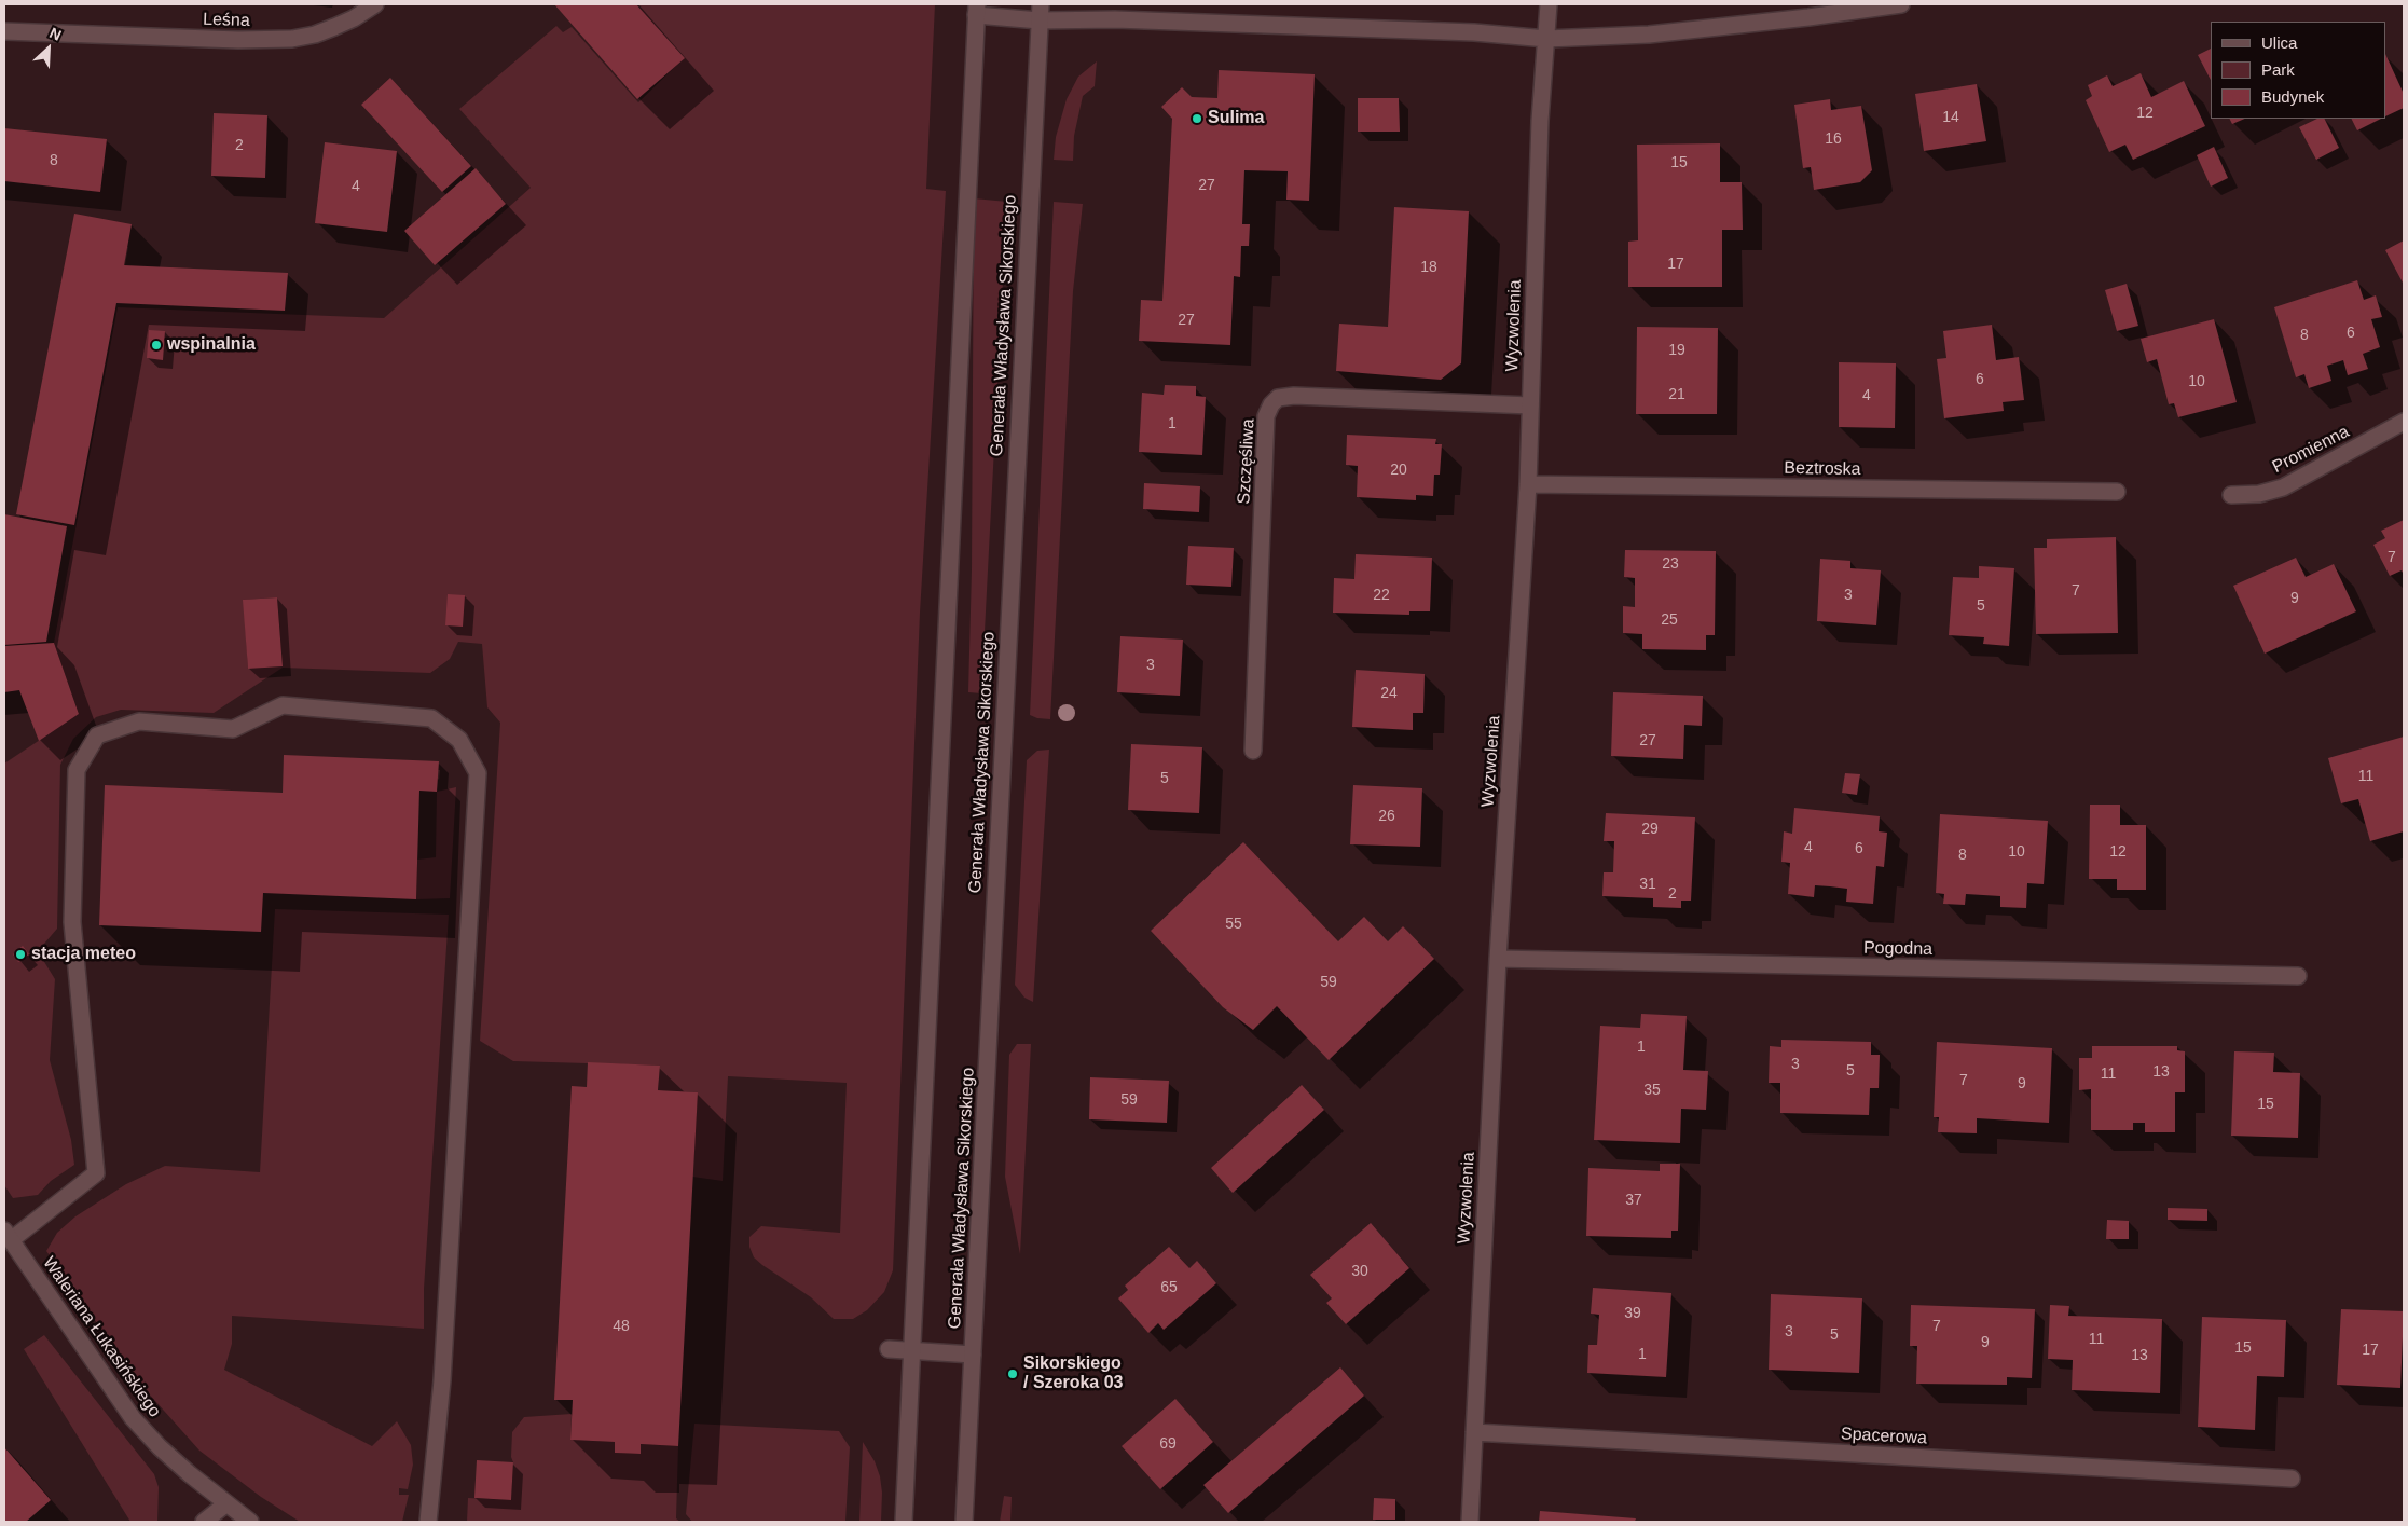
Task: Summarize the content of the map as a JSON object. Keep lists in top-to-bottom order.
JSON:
{
  "streets": {
    "street": [
      "Leśna",
      "Generała Władysława Sikorskiego",
      "Wyzwolenia",
      "Promienna",
      "Szczęśliwa",
      "Beztroska",
      "Pogodna",
      "Waleriana Łukasińskiego",
      "Spacerowa"
    ]
  },
  "crossings": [
    ["Wyzwolenia", "Szczęśliwa"],
    ["Wyzwolenia", "Beztroska"],
    ["Wyzwolenia", "Pogodna"],
    ["Wyzwolenia", "Spacerowa"]
  ],
  "places": [
    "Sulima",
    "wspinalnia",
    "stacja meteo",
    "Sikorskiego / Szeroka 03"
  ],
  "house_numbers": [
    "12",
    "14",
    "16",
    "2",
    "8",
    "15",
    "27",
    "4",
    "17",
    "18",
    "27",
    "6",
    "8",
    "19",
    "6",
    "10",
    "21",
    "4",
    "1",
    "20",
    "7",
    "23",
    "7",
    "22",
    "3",
    "9",
    "5",
    "25",
    "3",
    "24",
    "27",
    "11",
    "5",
    "26",
    "29",
    "4",
    "6",
    "10",
    "12",
    "8",
    "31",
    "2",
    "55",
    "59",
    "1",
    "3",
    "5",
    "13",
    "11",
    "7",
    "9",
    "35",
    "59",
    "15",
    "37",
    "30",
    "65",
    "39",
    "48",
    "7",
    "3",
    "5",
    "11",
    "9",
    "15",
    "17",
    "1",
    "13",
    "69"
  ],
  "legend": ["Ulica", "Park", "Budynek"],
  "north": "top right"
}
